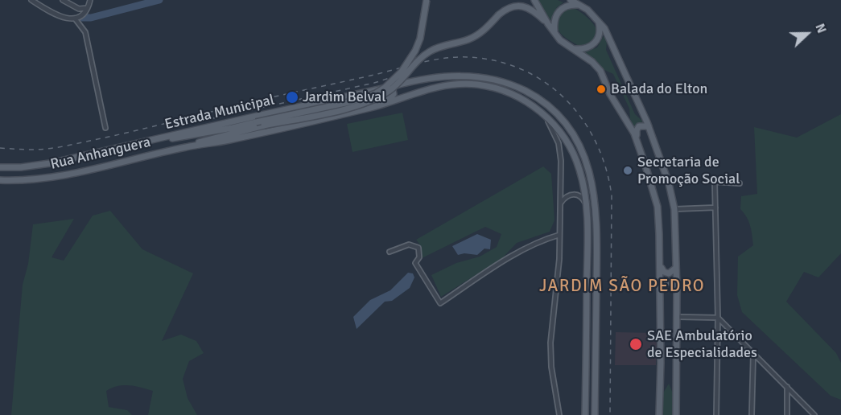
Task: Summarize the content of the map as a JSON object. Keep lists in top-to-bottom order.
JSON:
{
  "streets": {
    "main road": ["Estrada Municipal", "Rua Anhanguera"]
  },
  "districts": ["JARDIM SÃO PEDRO"],
  "places": [
    "Balada do Elton",
    "Jardim Belval",
    "Secretaria de Promoção Social",
    "SAE Ambulatório de Especialidades"
  ],
  "north": "right"
}
